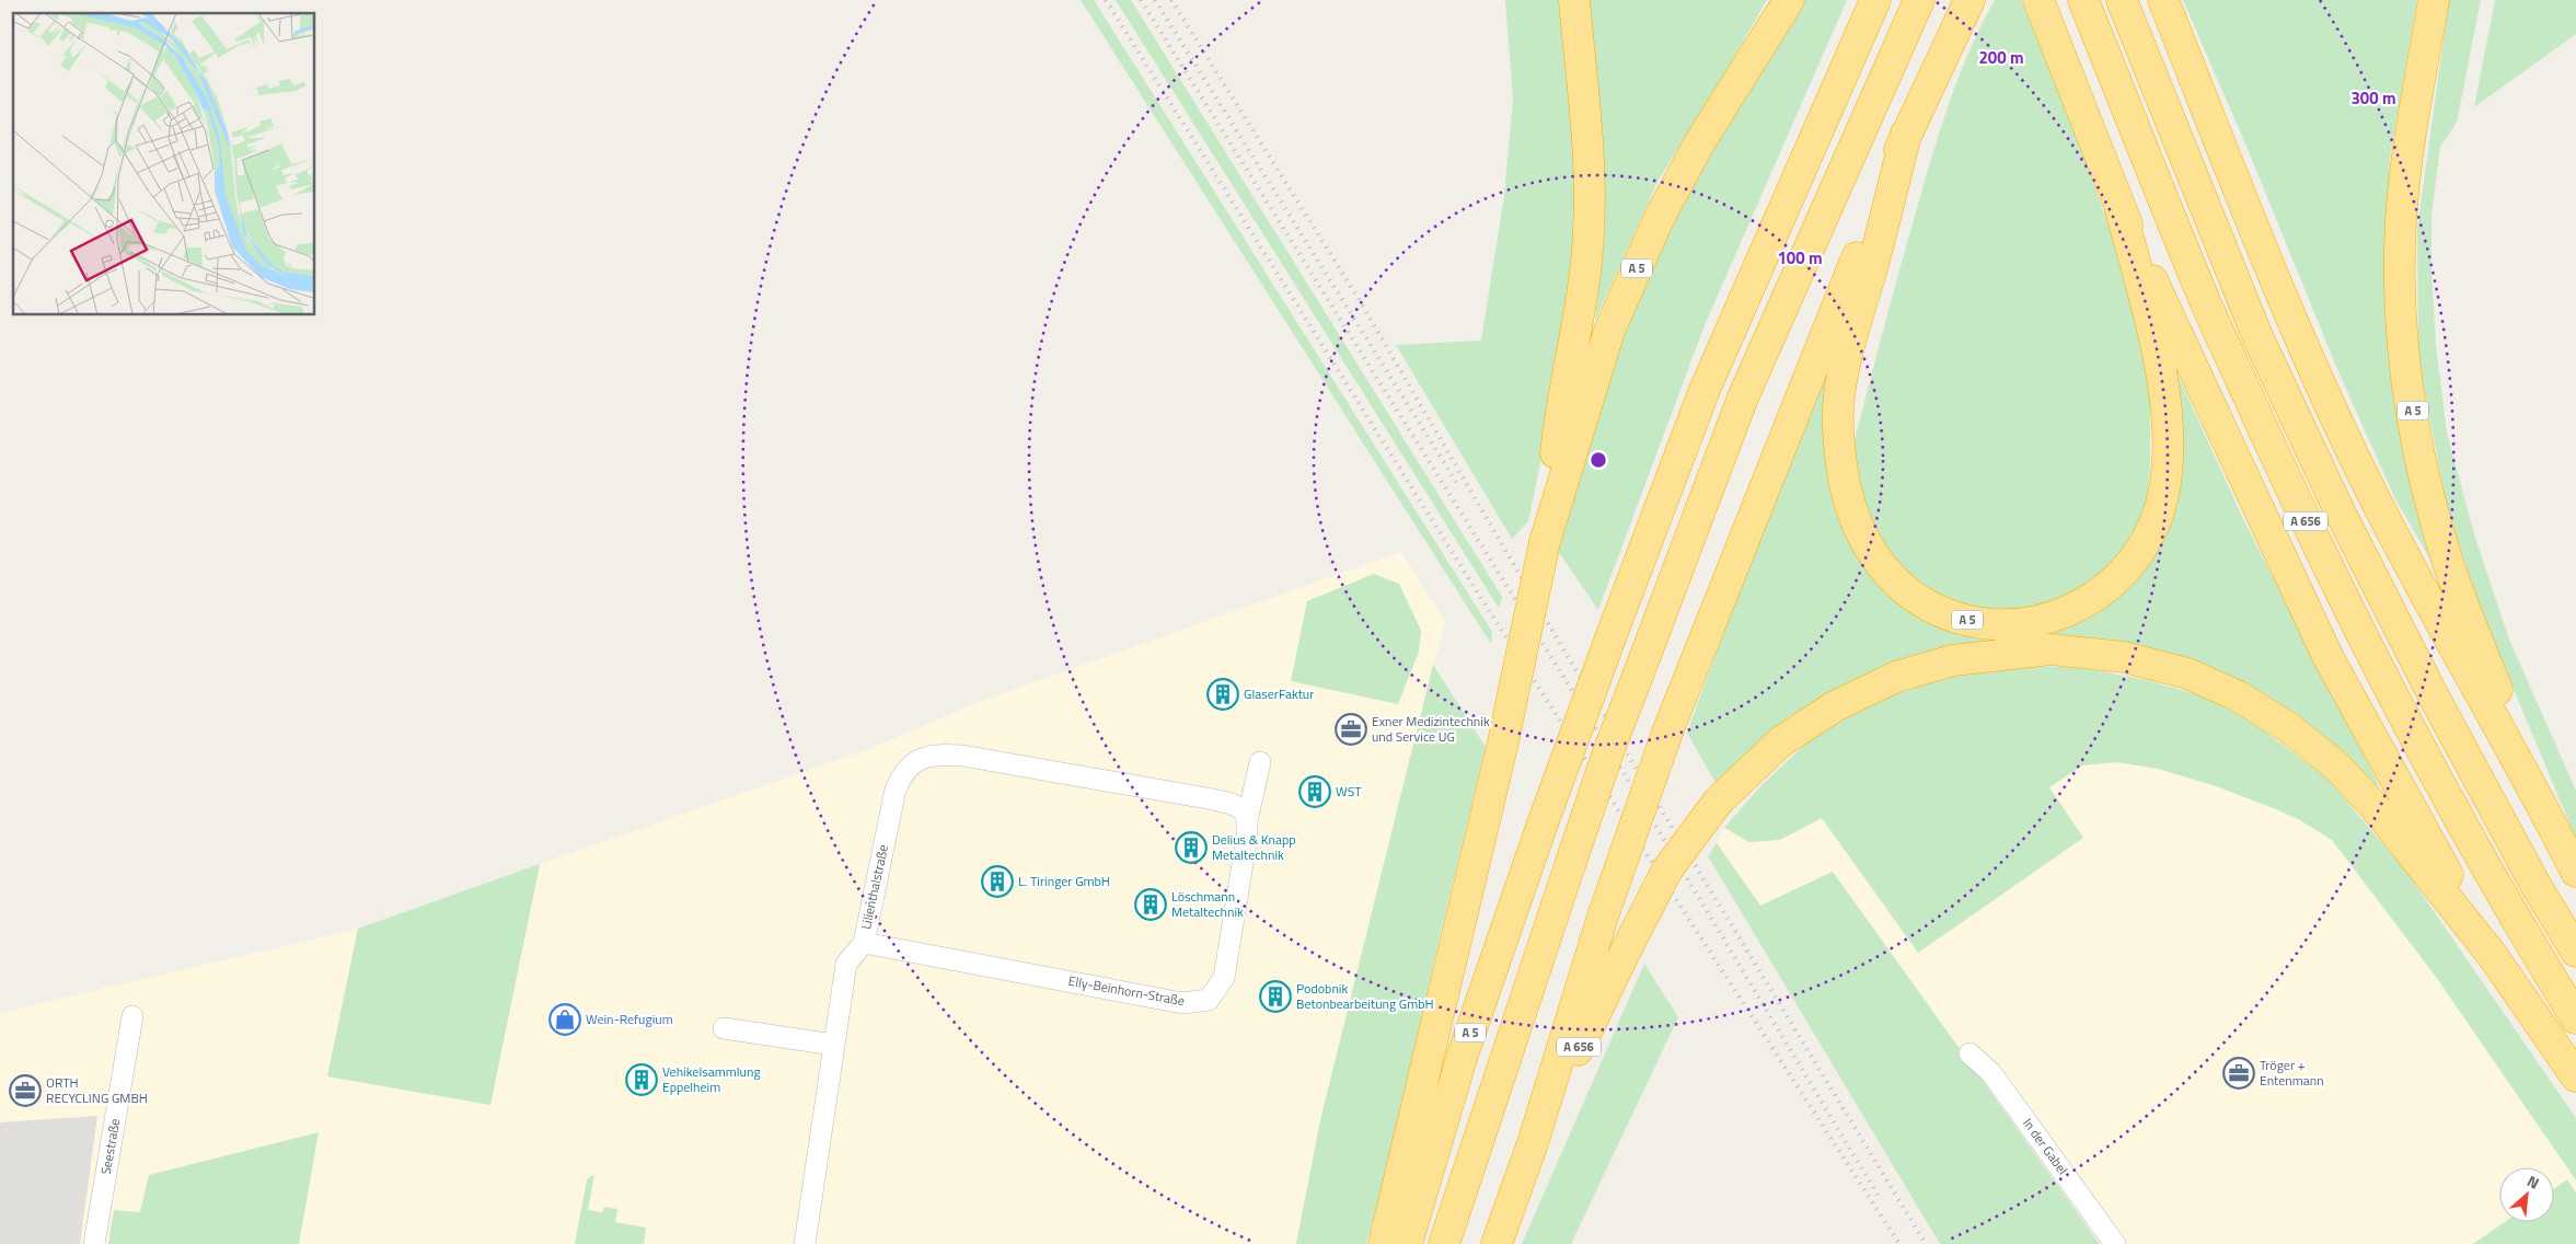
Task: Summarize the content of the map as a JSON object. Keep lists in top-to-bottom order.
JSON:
{
  "streets": {
    "highway": ["A 5", "A 656"],
    "street": [
      "Lilienthalstraße",
      "Elly-Beinhorn-Straße",
      "Seestraße",
      "In der Gabel"
    ]
  },
  "crossings": [
    ["Lilienthalstraße", "Elly-Beinhorn-Straße"]
  ],
  "places": {
    "building": [
      "GlaserFaktur",
      "WST",
      "Delius & Knapp Metaltechnik",
      "L. Tiringer GmbH",
      "Löschmann Metaltechnik",
      "Podobnik Betonbearbeitung GmbH",
      "Vehikelsammlung Eppelheim"
    ],
    "office": ["Exner Medizintechnik und Service UG", "Tröger + Entenmann", "ORTH RECYCLING GMBH"],
    "shop": ["Wein-Refugium"]
  },
  "north": "top right",
  "rings": ["200 m", "300 m", "100 m"]
}
